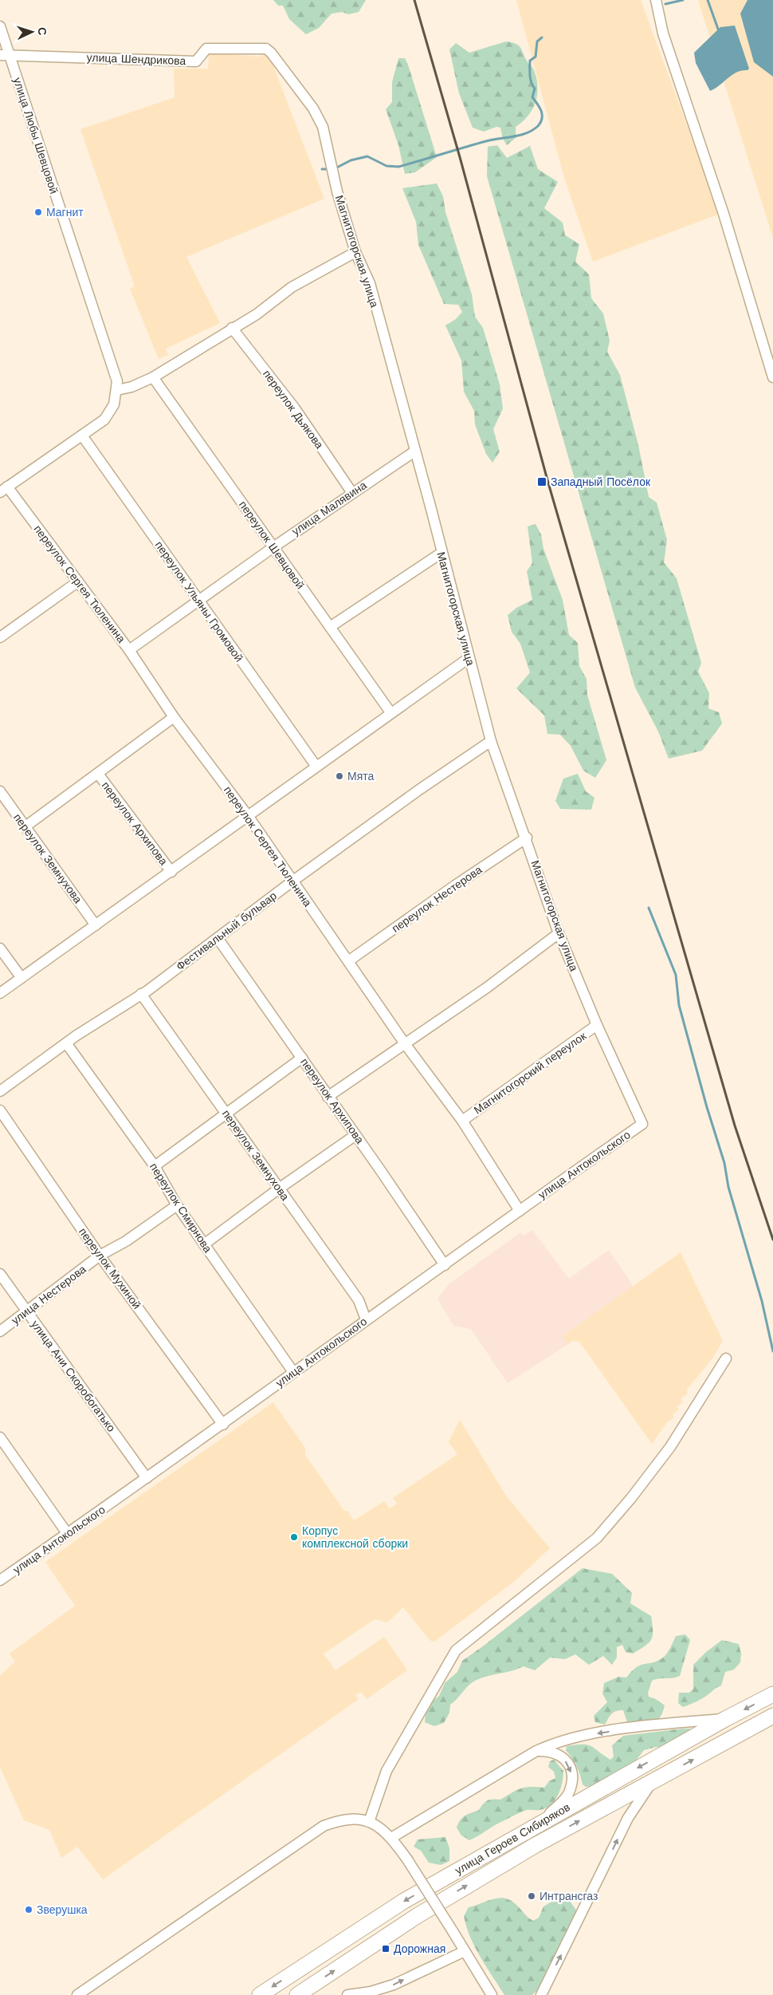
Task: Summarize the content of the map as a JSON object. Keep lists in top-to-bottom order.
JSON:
{
  "streets": {
    "highway": ["улица Героев Сибиряков"],
    "street": [
      "улица Шендрикова",
      "улица Любы Шевцовой",
      "Магнитогорская улица",
      "переулок Дьякова",
      "улица Малявина",
      "переулок Шевцовой",
      "переулок Сергея Тюленина",
      "переулок Ульяны Громовой",
      "переулок Архипова",
      "переулок Земнухова",
      "переулок Нестерова",
      "Фестивальный бульвар",
      "Магнитогорский переулок",
      "улица Антокольского",
      "переулок Смирнова",
      "переулок Мухиной",
      "улица Нестерова",
      "улица Ани Скоробогатько"
    ]
  },
  "crossings": [
    ["улица Шендрикова", "улица Любы Шевцовой"],
    ["улица Шендрикова", "Магнитогорская улица"],
    ["улица Любы Шевцовой", "переулок Ульяны Громовой"],
    ["Магнитогорская улица", "улица Малявина"],
    ["Магнитогорская улица", "переулок Нестерова"],
    ["Магнитогорская улица", "Фестивальный бульвар"],
    ["Магнитогорская улица", "Магнитогорский переулок"],
    ["Магнитогорская улица", "улица Антокольского"],
    ["переулок Дьякова", "улица Малявина"],
    ["улица Малявина", "переулок Шевцовой"],
    ["улица Малявина", "переулок Сергея Тюленина"],
    ["улица Малявина", "переулок Ульяны Громовой"],
    ["переулок Сергея Тюленина", "переулок Нестерова"],
    ["переулок Сергея Тюленина", "Фестивальный бульвар"],
    ["переулок Сергея Тюленина", "Магнитогорский переулок"],
    ["переулок Сергея Тюленина", "улица Антокольского"],
    ["переулок Архипова", "Фестивальный бульвар"],
    ["переулок Архипова", "улица Антокольского"],
    ["переулок Земнухова", "Фестивальный бульвар"],
    ["переулок Земнухова", "улица Антокольского"],
    ["Фестивальный бульвар", "переулок Смирнова"],
    ["улица Антокольского", "переулок Смирнова"],
    ["улица Антокольского", "переулок Мухиной"],
    ["улица Антокольского", "улица Ани Скоробогатько"],
    ["переулок Смирнова", "улица Нестерова"],
    ["переулок Мухиной", "улица Нестерова"],
    ["улица Нестерова", "улица Ани Скоробогатько"]
  ],
  "places": {
    "other": [
      "Магнит",
      "Мята",
      "Корпус комплексной сборки",
      "Интрансгаз",
      "Зверушка"
    ],
    "transit": ["Западный Посёлок", "Дорожная"]
  },
  "north": "right"
}
